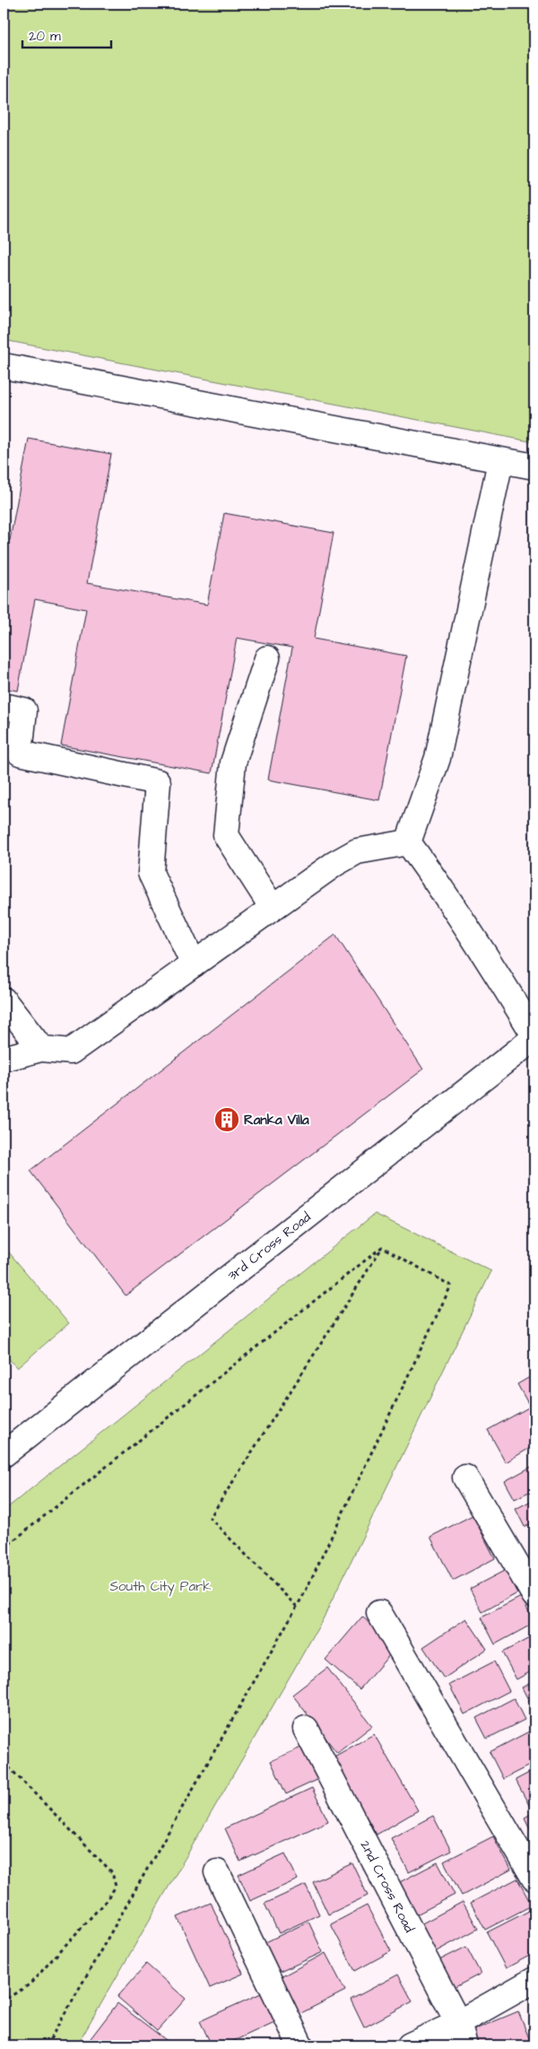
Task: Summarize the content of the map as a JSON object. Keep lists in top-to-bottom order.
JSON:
{
  "streets": {
    "street": ["3rd Cross Road", "2nd Cross Road"]
  },
  "parks": ["South City Park"],
  "places": {
    "building": ["Ranka Villa"]
  },
  "scale_bar": "20 m"
}
